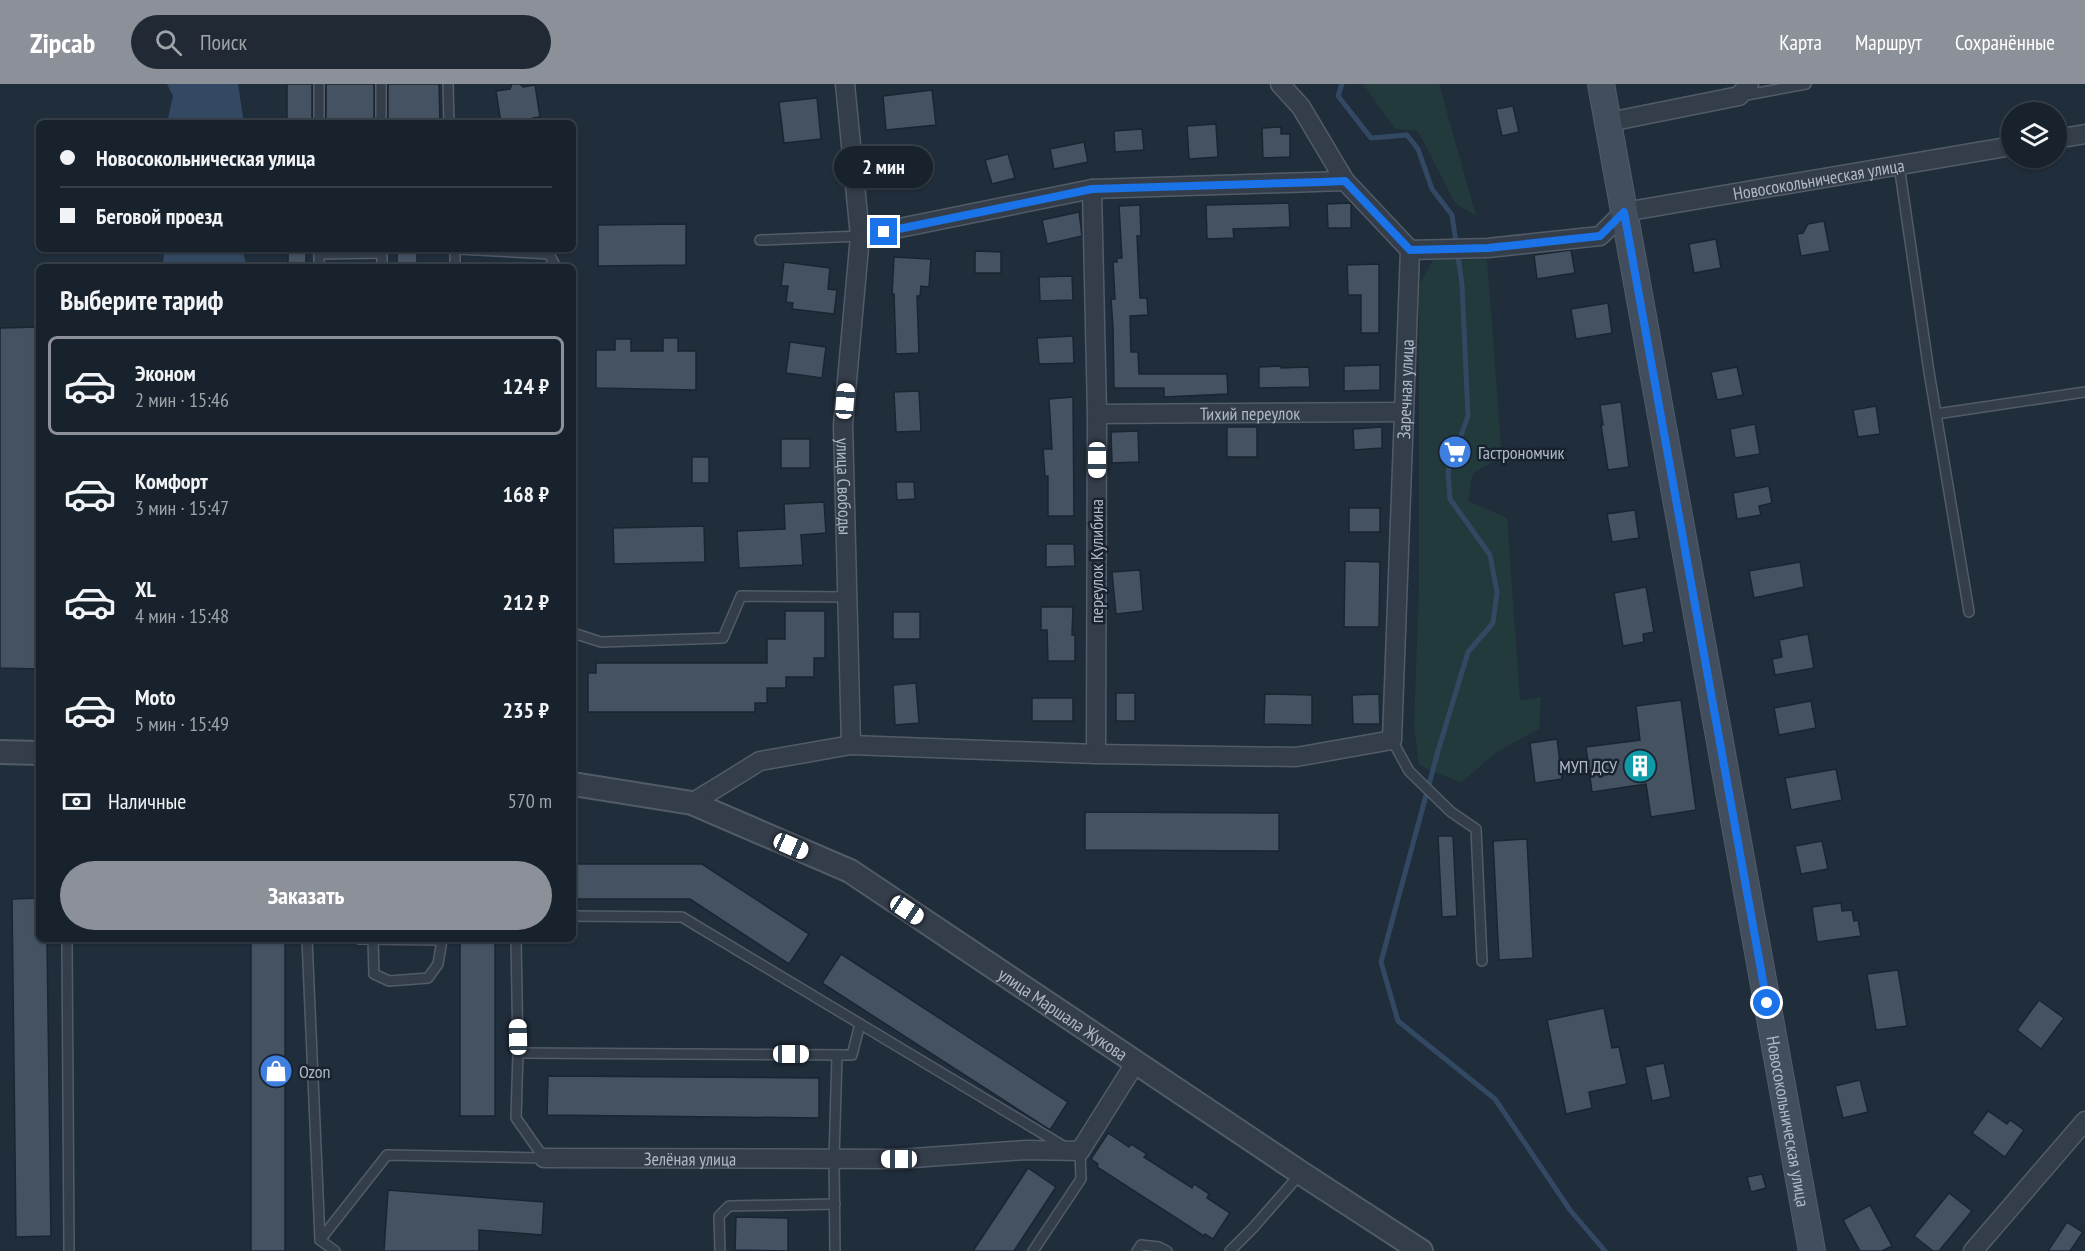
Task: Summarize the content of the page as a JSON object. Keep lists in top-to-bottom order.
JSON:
{
  "streets": {
    "main road": ["Новосокольническая улица"],
    "street": [
      "Заречная улица",
      "Тихий переулок",
      "улица Свободы",
      "переулок Кулибина",
      "улица Маршала Жукова",
      "Зелёная улица"
    ]
  },
  "crossings": [
    ["Заречная улица", "Тихий переулок"],
    ["Тихий переулок", "переулок Кулибина"]
  ],
  "places": {
    "supermarket": ["Гастрономчик"],
    "building": ["МУП ДСУ"],
    "shop": ["Ozon"]
  },
  "page": {
    "header": "Zipcab",
    "search": "Поиск",
    "nav": ["Карта", "Маршрут", "Сохранённые"],
    "banner": ["Новосокольническая улица", "Беговой проезд"],
    "bubble": "2 мин",
    "heading": "Выберите тариф",
    "list": [
      {
        "name": "Эконом",
        "note": "2 мин · 15:46",
        "value": "124 ₽"
      },
      {
        "name": "Комфорт",
        "note": "3 мин · 15:47",
        "value": "168 ₽"
      },
      {
        "name": "XL",
        "note": "4 мин · 15:48",
        "value": "212 ₽"
      },
      {
        "name": "Moto",
        "note": "5 мин · 15:49",
        "value": "235 ₽"
      }
    ],
    "pay": ["Наличные", "570 m"],
    "buttons": "Заказать"
  }
}
